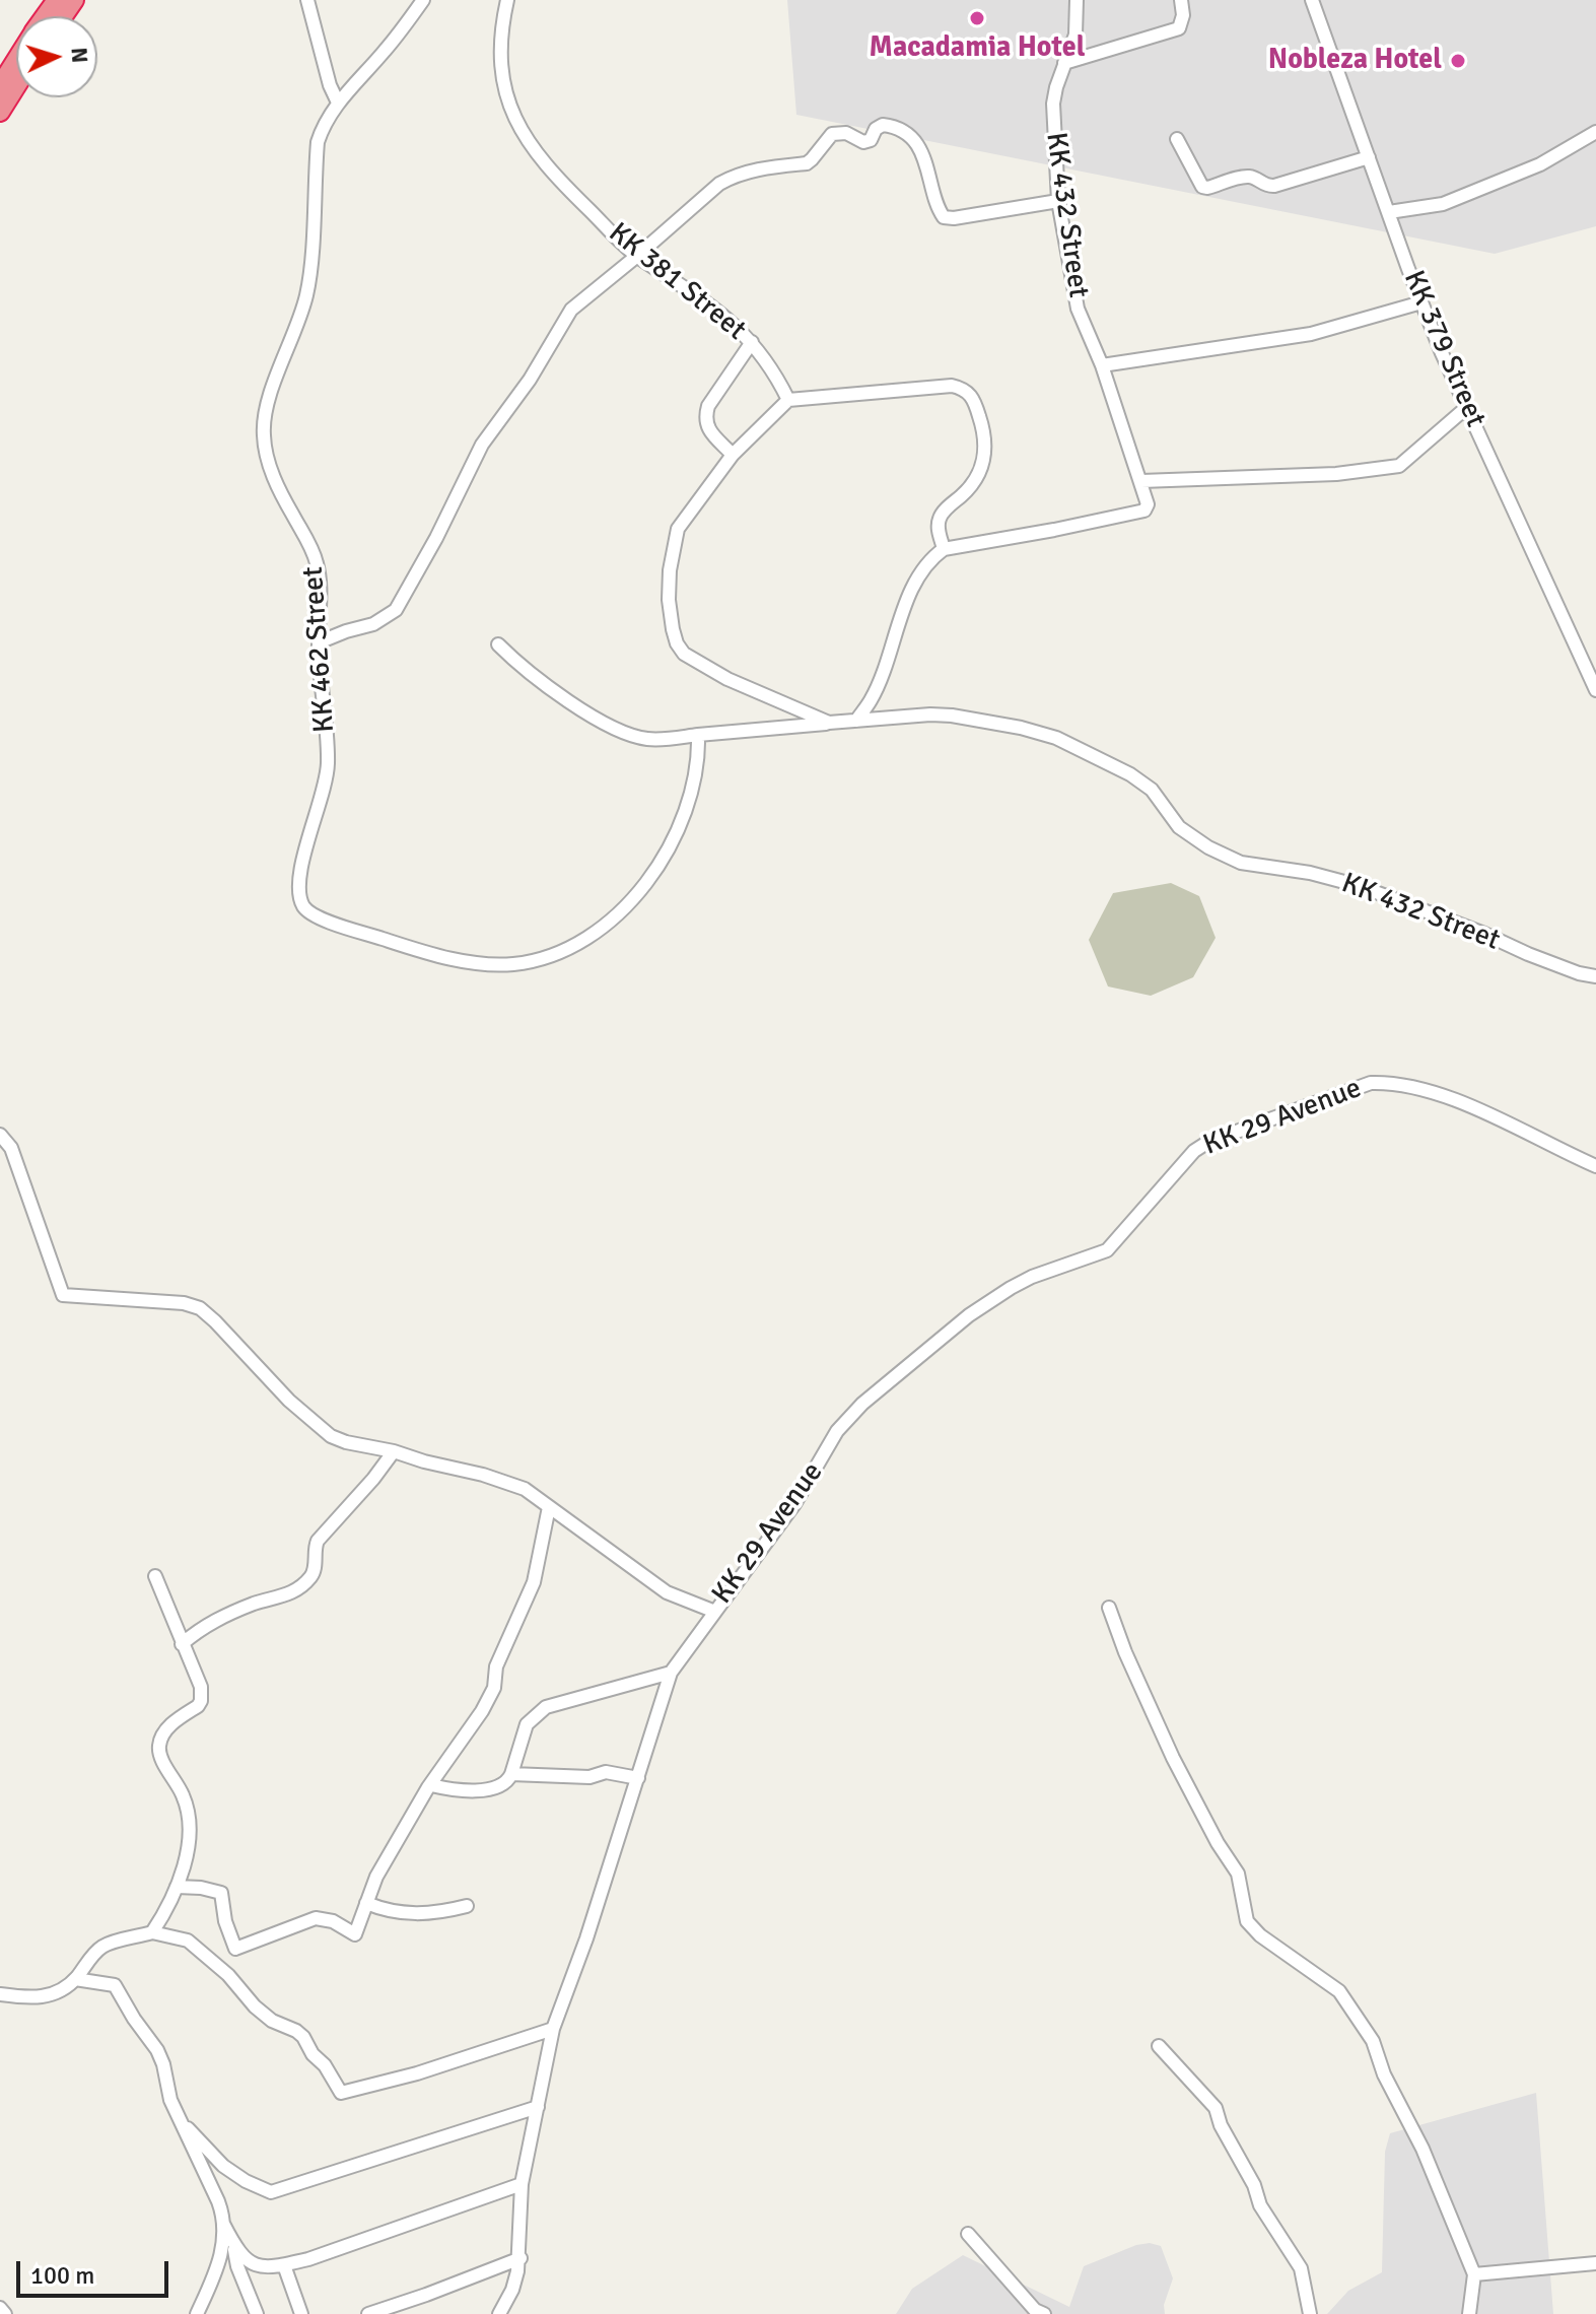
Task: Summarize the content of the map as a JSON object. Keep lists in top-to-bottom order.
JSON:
{
  "streets": {
    "street": [
      "KK 432 Street",
      "KK 381 Street",
      "KK 379 Street",
      "KK 462 Street",
      "KK 29 Avenue"
    ]
  },
  "places": ["Macadamia Hotel", "Nobleza Hotel"],
  "scale_bar": "100 m",
  "north": "right"
}
